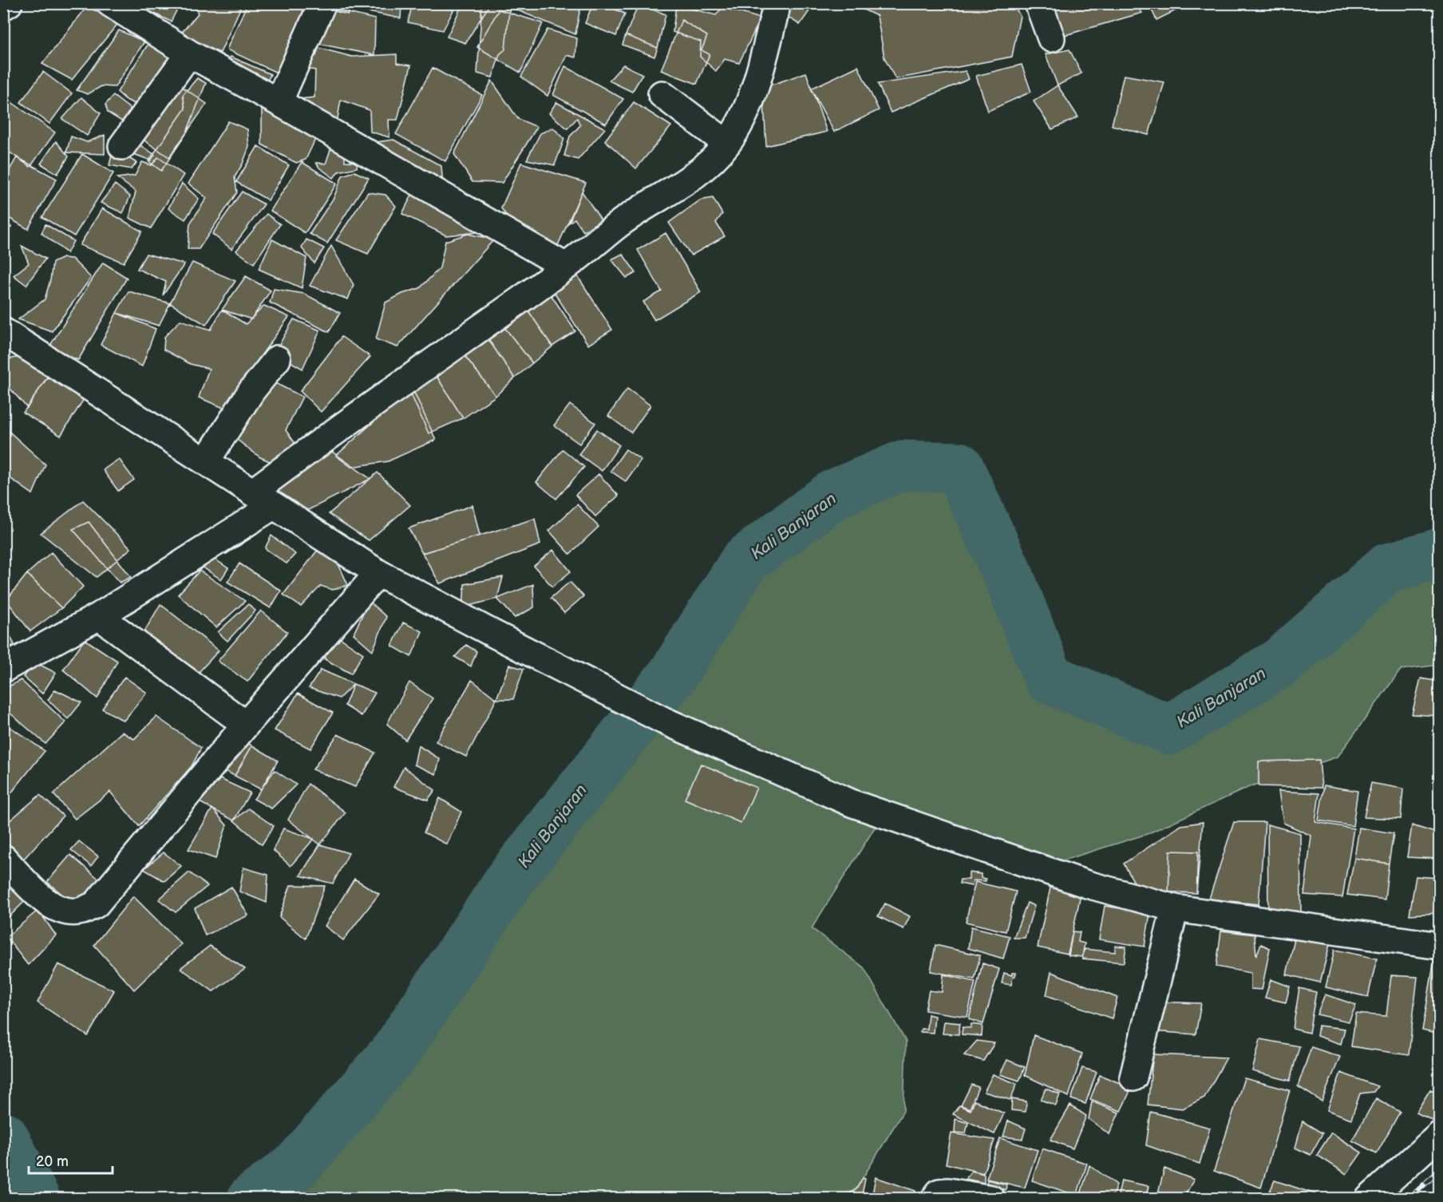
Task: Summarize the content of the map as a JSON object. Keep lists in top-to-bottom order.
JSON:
{
  "water": ["Kali Banjaran"],
  "scale_bar": "20 m"
}
